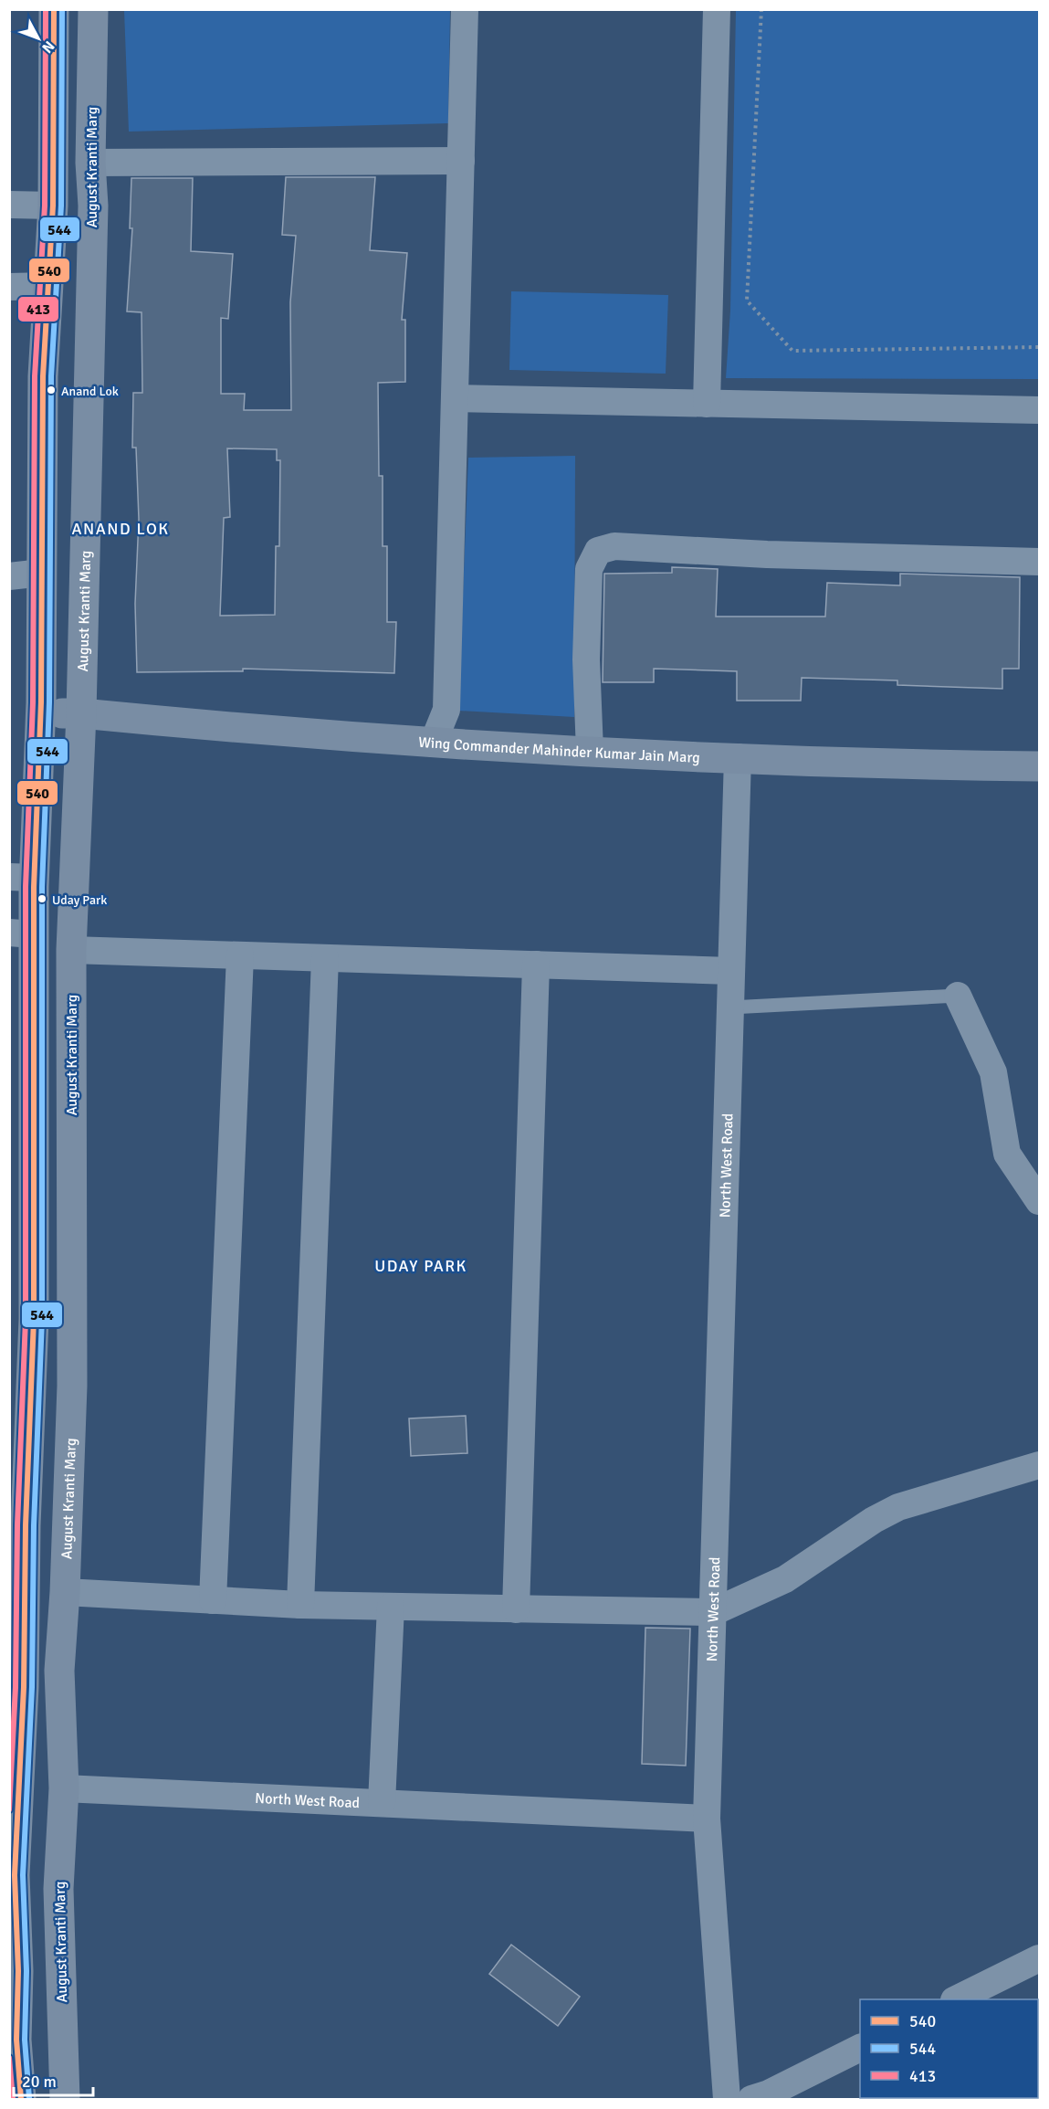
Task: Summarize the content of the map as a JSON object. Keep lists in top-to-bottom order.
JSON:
{
  "streets": {
    "main road": ["August Kranti Marg", "Wing Commander Mahinder Kumar Jain Marg"],
    "street": ["North West Road"]
  },
  "crossings": [
    ["August Kranti Marg", "Wing Commander Mahinder Kumar Jain Marg"],
    ["August Kranti Marg", "North West Road"],
    ["Wing Commander Mahinder Kumar Jain Marg", "North West Road"]
  ],
  "districts": ["ANAND LOK", "UDAY PARK"],
  "places": ["Anand Lok", "Uday Park"],
  "lines": ["transit line 540", "transit line 544", "transit line 413"],
  "legend": ["540", "544", "413"],
  "scale_bar": "20 m",
  "north": "bottom right"
}
